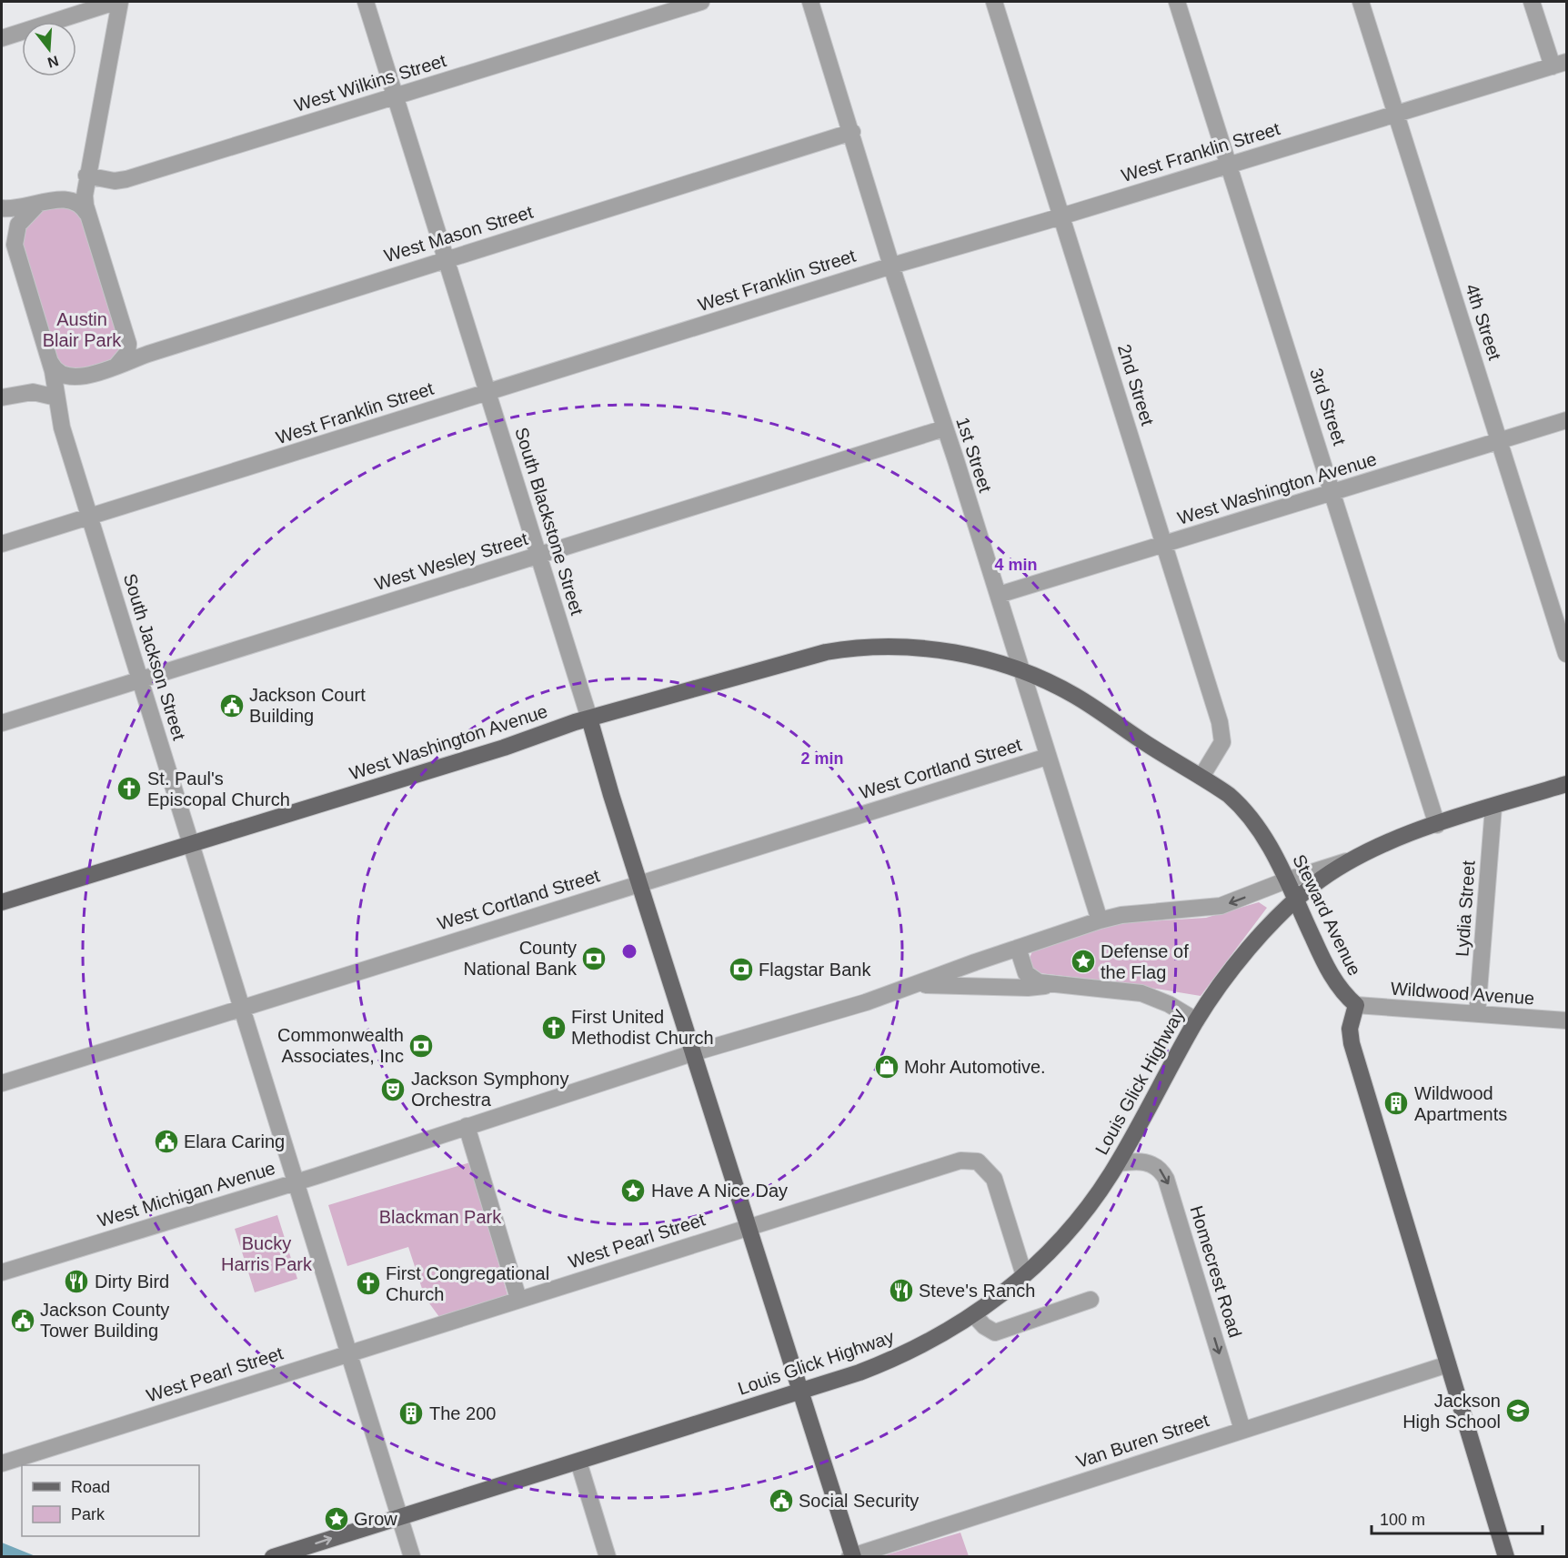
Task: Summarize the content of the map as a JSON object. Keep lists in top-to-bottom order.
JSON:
{
  "streets": {
    "main road": [
      "West Washington Avenue",
      "South Blackstone Street",
      "Steward Avenue",
      "Louis Glick Highway"
    ],
    "street": [
      "West Wilkins Street",
      "West Franklin Street",
      "West Mason Street",
      "4th Street",
      "2nd Street",
      "3rd Street",
      "1st Street",
      "West Wesley Street",
      "South Jackson Street",
      "West Cortland Street",
      "Lydia Street",
      "Wildwood Avenue",
      "West Michigan Avenue",
      "West Pearl Street",
      "Homecrest Road",
      "Van Buren Street"
    ]
  },
  "crossings": [
    ["West Wilkins Street", "South Blackstone Street"],
    ["West Franklin Street", "4th Street"],
    ["West Franklin Street", "2nd Street"],
    ["West Franklin Street", "3rd Street"],
    ["West Franklin Street", "1st Street"],
    ["West Franklin Street", "South Blackstone Street"],
    ["West Franklin Street", "South Jackson Street"],
    ["West Mason Street", "1st Street"],
    ["West Mason Street", "South Blackstone Street"],
    ["West Mason Street", "South Jackson Street"],
    ["4th Street", "West Washington Avenue"],
    ["2nd Street", "West Washington Avenue"],
    ["2nd Street", "Steward Avenue"],
    ["3rd Street", "West Washington Avenue"],
    ["3rd Street", "Louis Glick Highway"],
    ["1st Street", "West Washington Avenue"],
    ["1st Street", "West Wesley Street"],
    ["1st Street", "West Cortland Street"],
    ["1st Street", "Steward Avenue"],
    ["1st Street", "West Michigan Avenue"],
    ["West Washington Avenue", "South Blackstone Street"],
    ["West Washington Avenue", "South Jackson Street"],
    ["West Washington Avenue", "Steward Avenue"],
    ["South Blackstone Street", "West Wesley Street"],
    ["South Blackstone Street", "West Cortland Street"],
    ["South Blackstone Street", "Louis Glick Highway"],
    ["South Blackstone Street", "West Michigan Avenue"],
    ["South Blackstone Street", "West Pearl Street"],
    ["South Blackstone Street", "Van Buren Street"],
    ["West Wesley Street", "South Jackson Street"],
    ["South Jackson Street", "West Cortland Street"],
    ["South Jackson Street", "Louis Glick Highway"],
    ["South Jackson Street", "West Michigan Avenue"],
    ["South Jackson Street", "West Pearl Street"],
    ["Lydia Street", "Wildwood Avenue"],
    ["Steward Avenue", "Wildwood Avenue"],
    ["Steward Avenue", "Louis Glick Highway"],
    ["Steward Avenue", "West Michigan Avenue"],
    ["Louis Glick Highway", "West Michigan Avenue"],
    ["Louis Glick Highway", "West Pearl Street"],
    ["Louis Glick Highway", "Homecrest Road"],
    ["Homecrest Road", "Van Buren Street"]
  ],
  "one_way": ["Homecrest Road"],
  "parks": ["Austin Blair Park", "Blackman Park", "Bucky Harris Park"],
  "places": {
    "public building": [
      "Jackson Court Building",
      "Elara Caring",
      "Jackson County Tower Building",
      "Social Security"
    ],
    "church": ["St. Paul's Episcopal Church", "First United Methodist Church", "First Congregational Church"],
    "bank": ["County National Bank", "Flagstar Bank", "Commonwealth Associates, Inc"],
    "place": ["Defense of the Flag", "Have A Nice Day", "Grow"],
    "shop": ["Mohr Automotive."],
    "theatre": ["Jackson Symphony Orchestra"],
    "building": ["Wildwood Apartments", "The 200"],
    "restaurant": ["Dirty Bird", "Steve's Ranch"],
    "school or university": ["Jackson High School"]
  },
  "legend": ["Road", "Park"],
  "scale_bar": "100 m",
  "north": "bottom",
  "rings": ["4 min", "2 min"]
}
